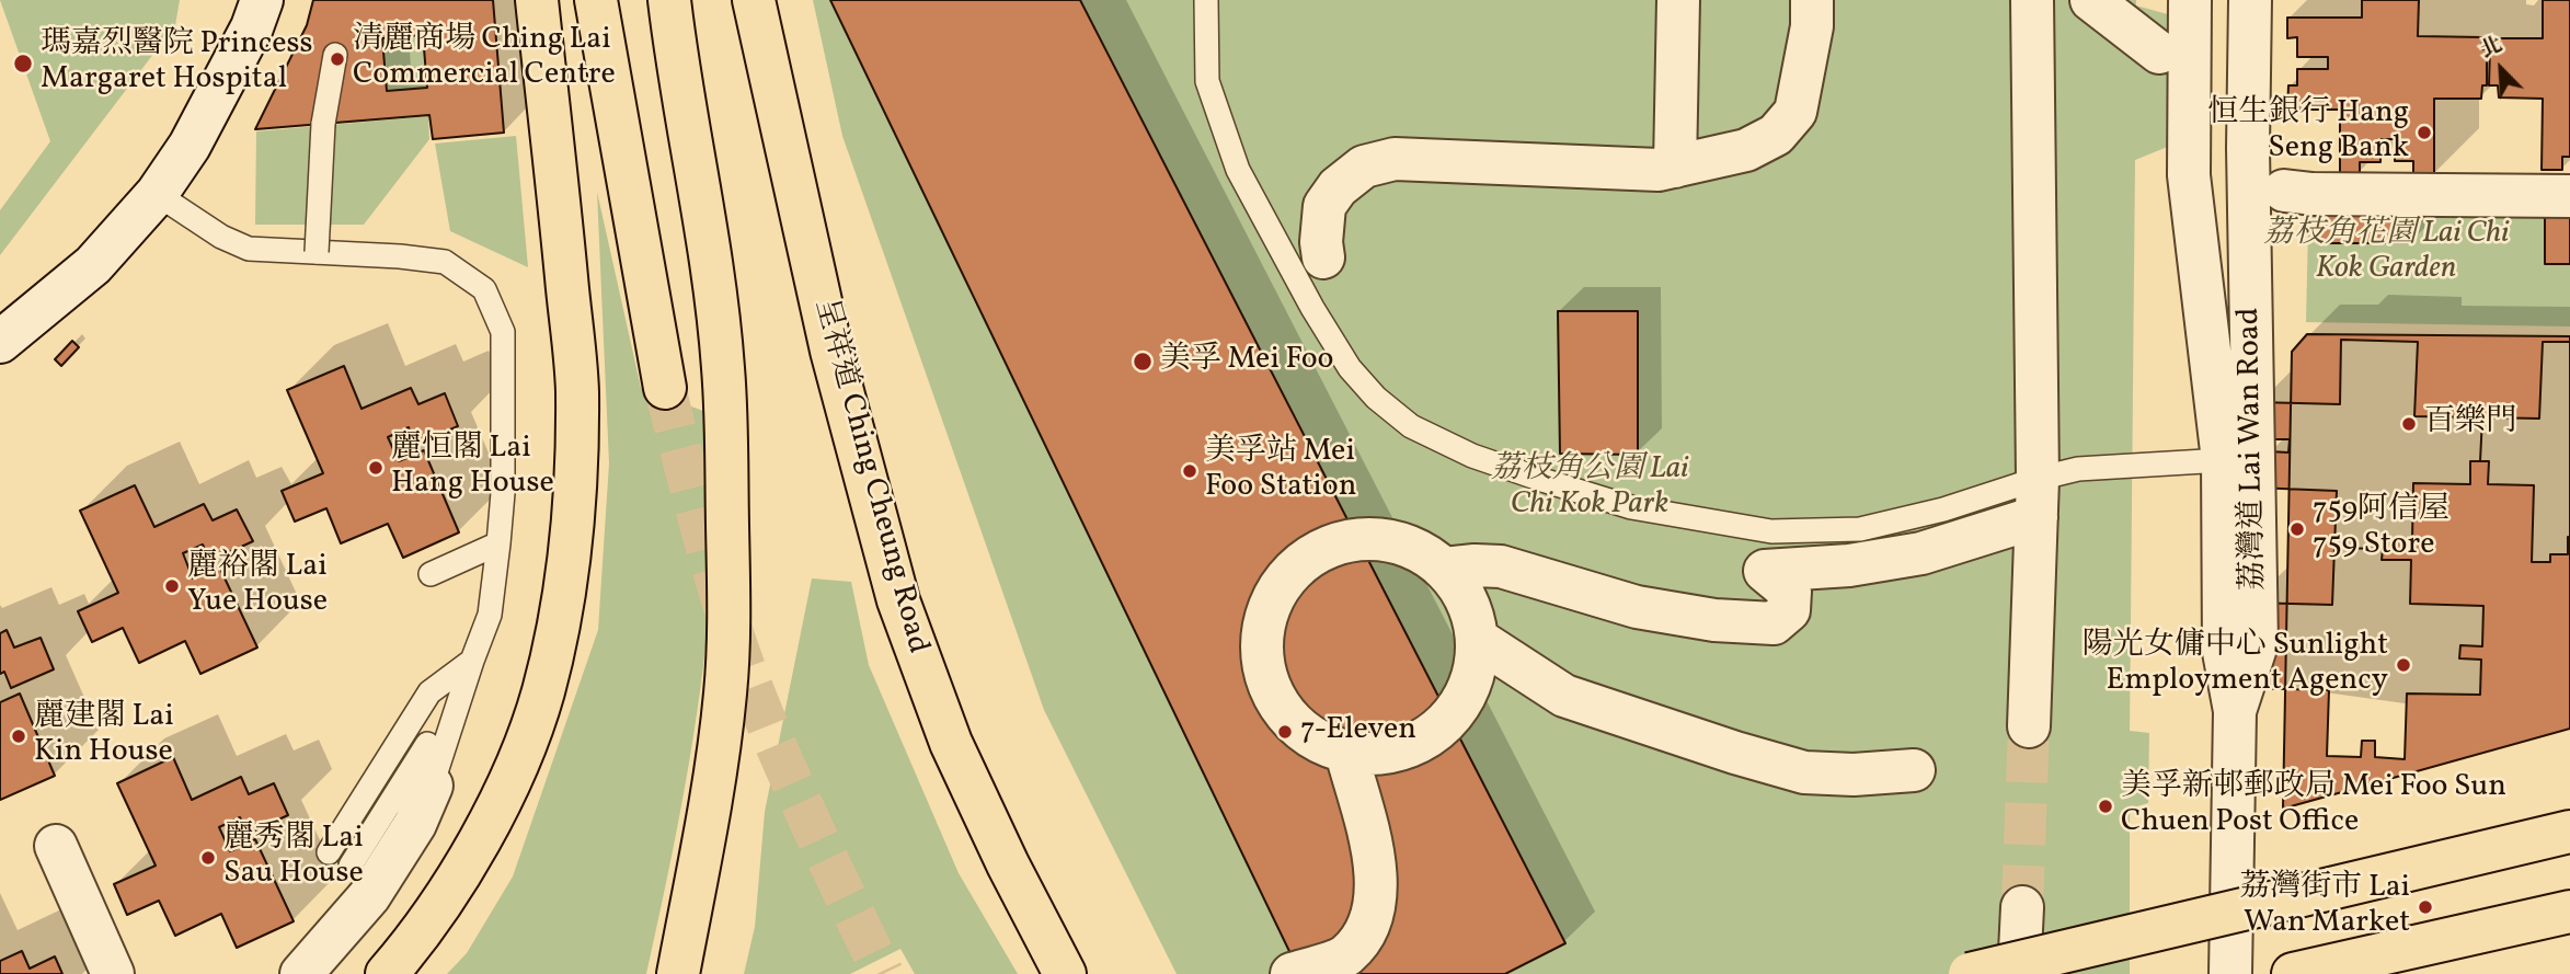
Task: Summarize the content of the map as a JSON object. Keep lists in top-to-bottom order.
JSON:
{
  "streets": {
    "main road": ["呈祥道 Ching Cheung Road"],
    "street": ["荔灣道 Lai Wan Road"]
  },
  "parks": ["荔枝角花園 Lai Chi Kok Garden", "荔枝角公園 Lai Chi Kok Park"],
  "places": [
    "清麗商場 Ching Lai Commercial Centre",
    "瑪嘉烈醫院 Princess Margaret Hospital",
    "恒生銀行 Hang Seng Bank",
    "美孚 Mei Foo",
    "百樂門",
    "麗恒閣 Lai Hang House",
    "美孚站 Mei Foo Station",
    "759阿信屋 759 Store",
    "麗裕閣 Lai Yue House",
    "陽光女傭中心 Sunlight Employment Agency",
    "7-Eleven",
    "麗建閣 Lai Kin House",
    "美孚新邨郵政局 Mei Foo Sun Chuen Post Office",
    "麗秀閣 Lai Sau House",
    "荔灣街市 Lai Wan Market"
  ],
  "north": "top left"
}
